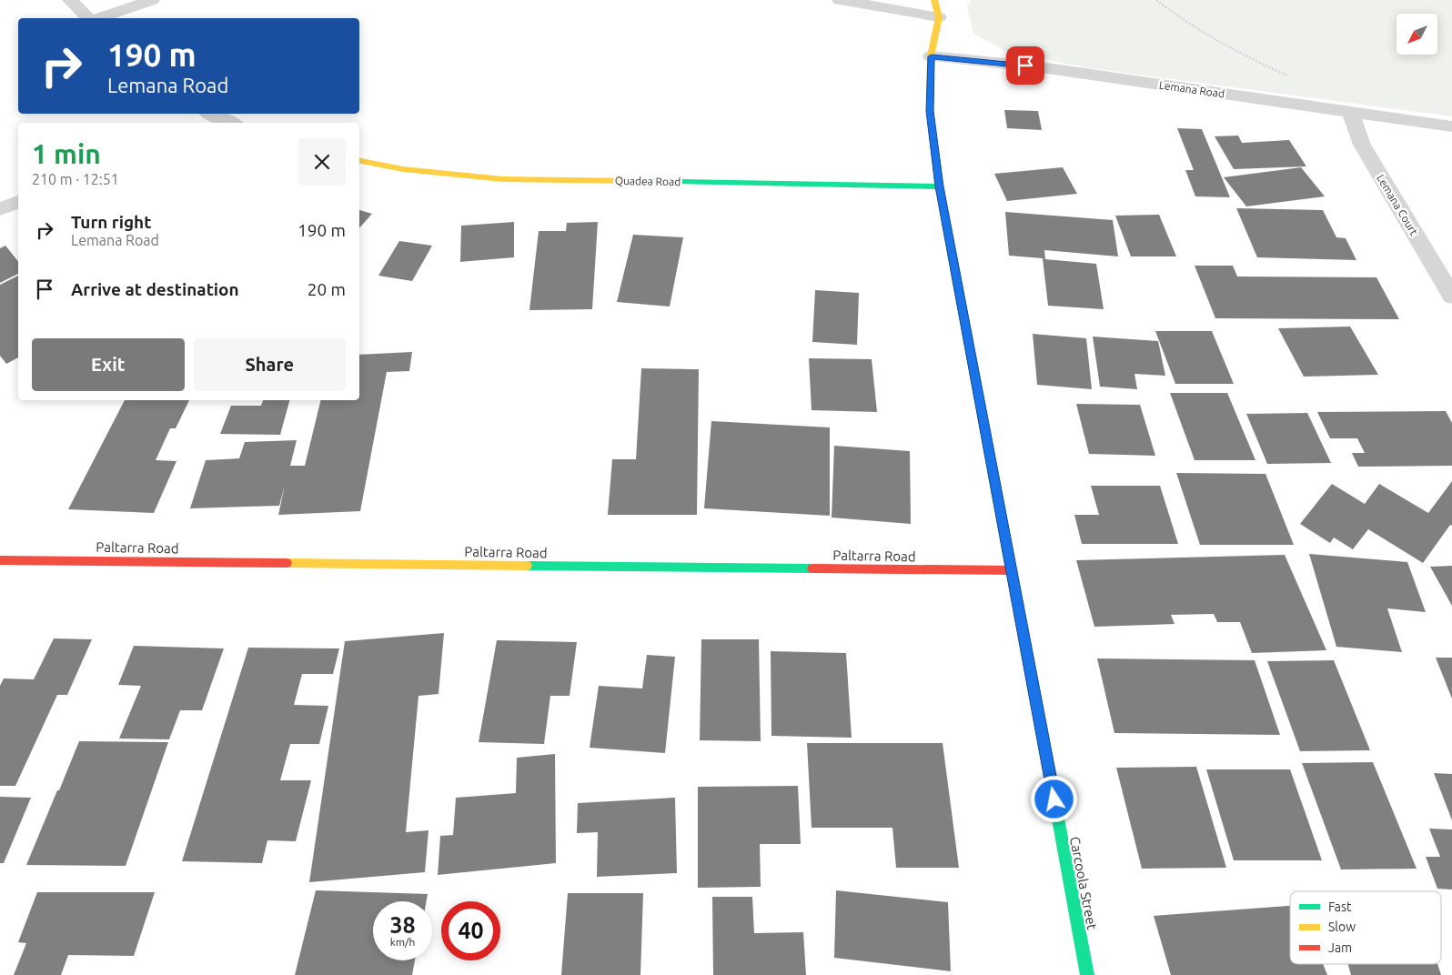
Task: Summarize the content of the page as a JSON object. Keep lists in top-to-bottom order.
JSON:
{
  "streets": {
    "street": [
      "Lemana Road",
      "Quadea Road",
      "Lemana Court",
      "Paltarra Road",
      "Carcoola Street"
    ]
  },
  "crossings": [
    ["Lemana Road", "Lemana Court"],
    ["Lemana Road", "Carcoola Street"],
    ["Quadea Road", "Carcoola Street"],
    ["Paltarra Road", "Carcoola Street"]
  ],
  "legend": ["Fast", "Slow", "Jam"],
  "north": "bottom left",
  "page": {
    "turn": ["190 m", "Lemana Road"],
    "heading": ["1 min", "210 m · 12:51"],
    "list": [
      {
        "name": "Turn right",
        "note": "Lemana Road",
        "value": "190 m"
      },
      {
        "name": "Arrive at destination",
        "value": "20 m"
      }
    ],
    "buttons": ["Exit", "Share"],
    "speed": "38 km/h",
    "limit": "40"
  }
}
